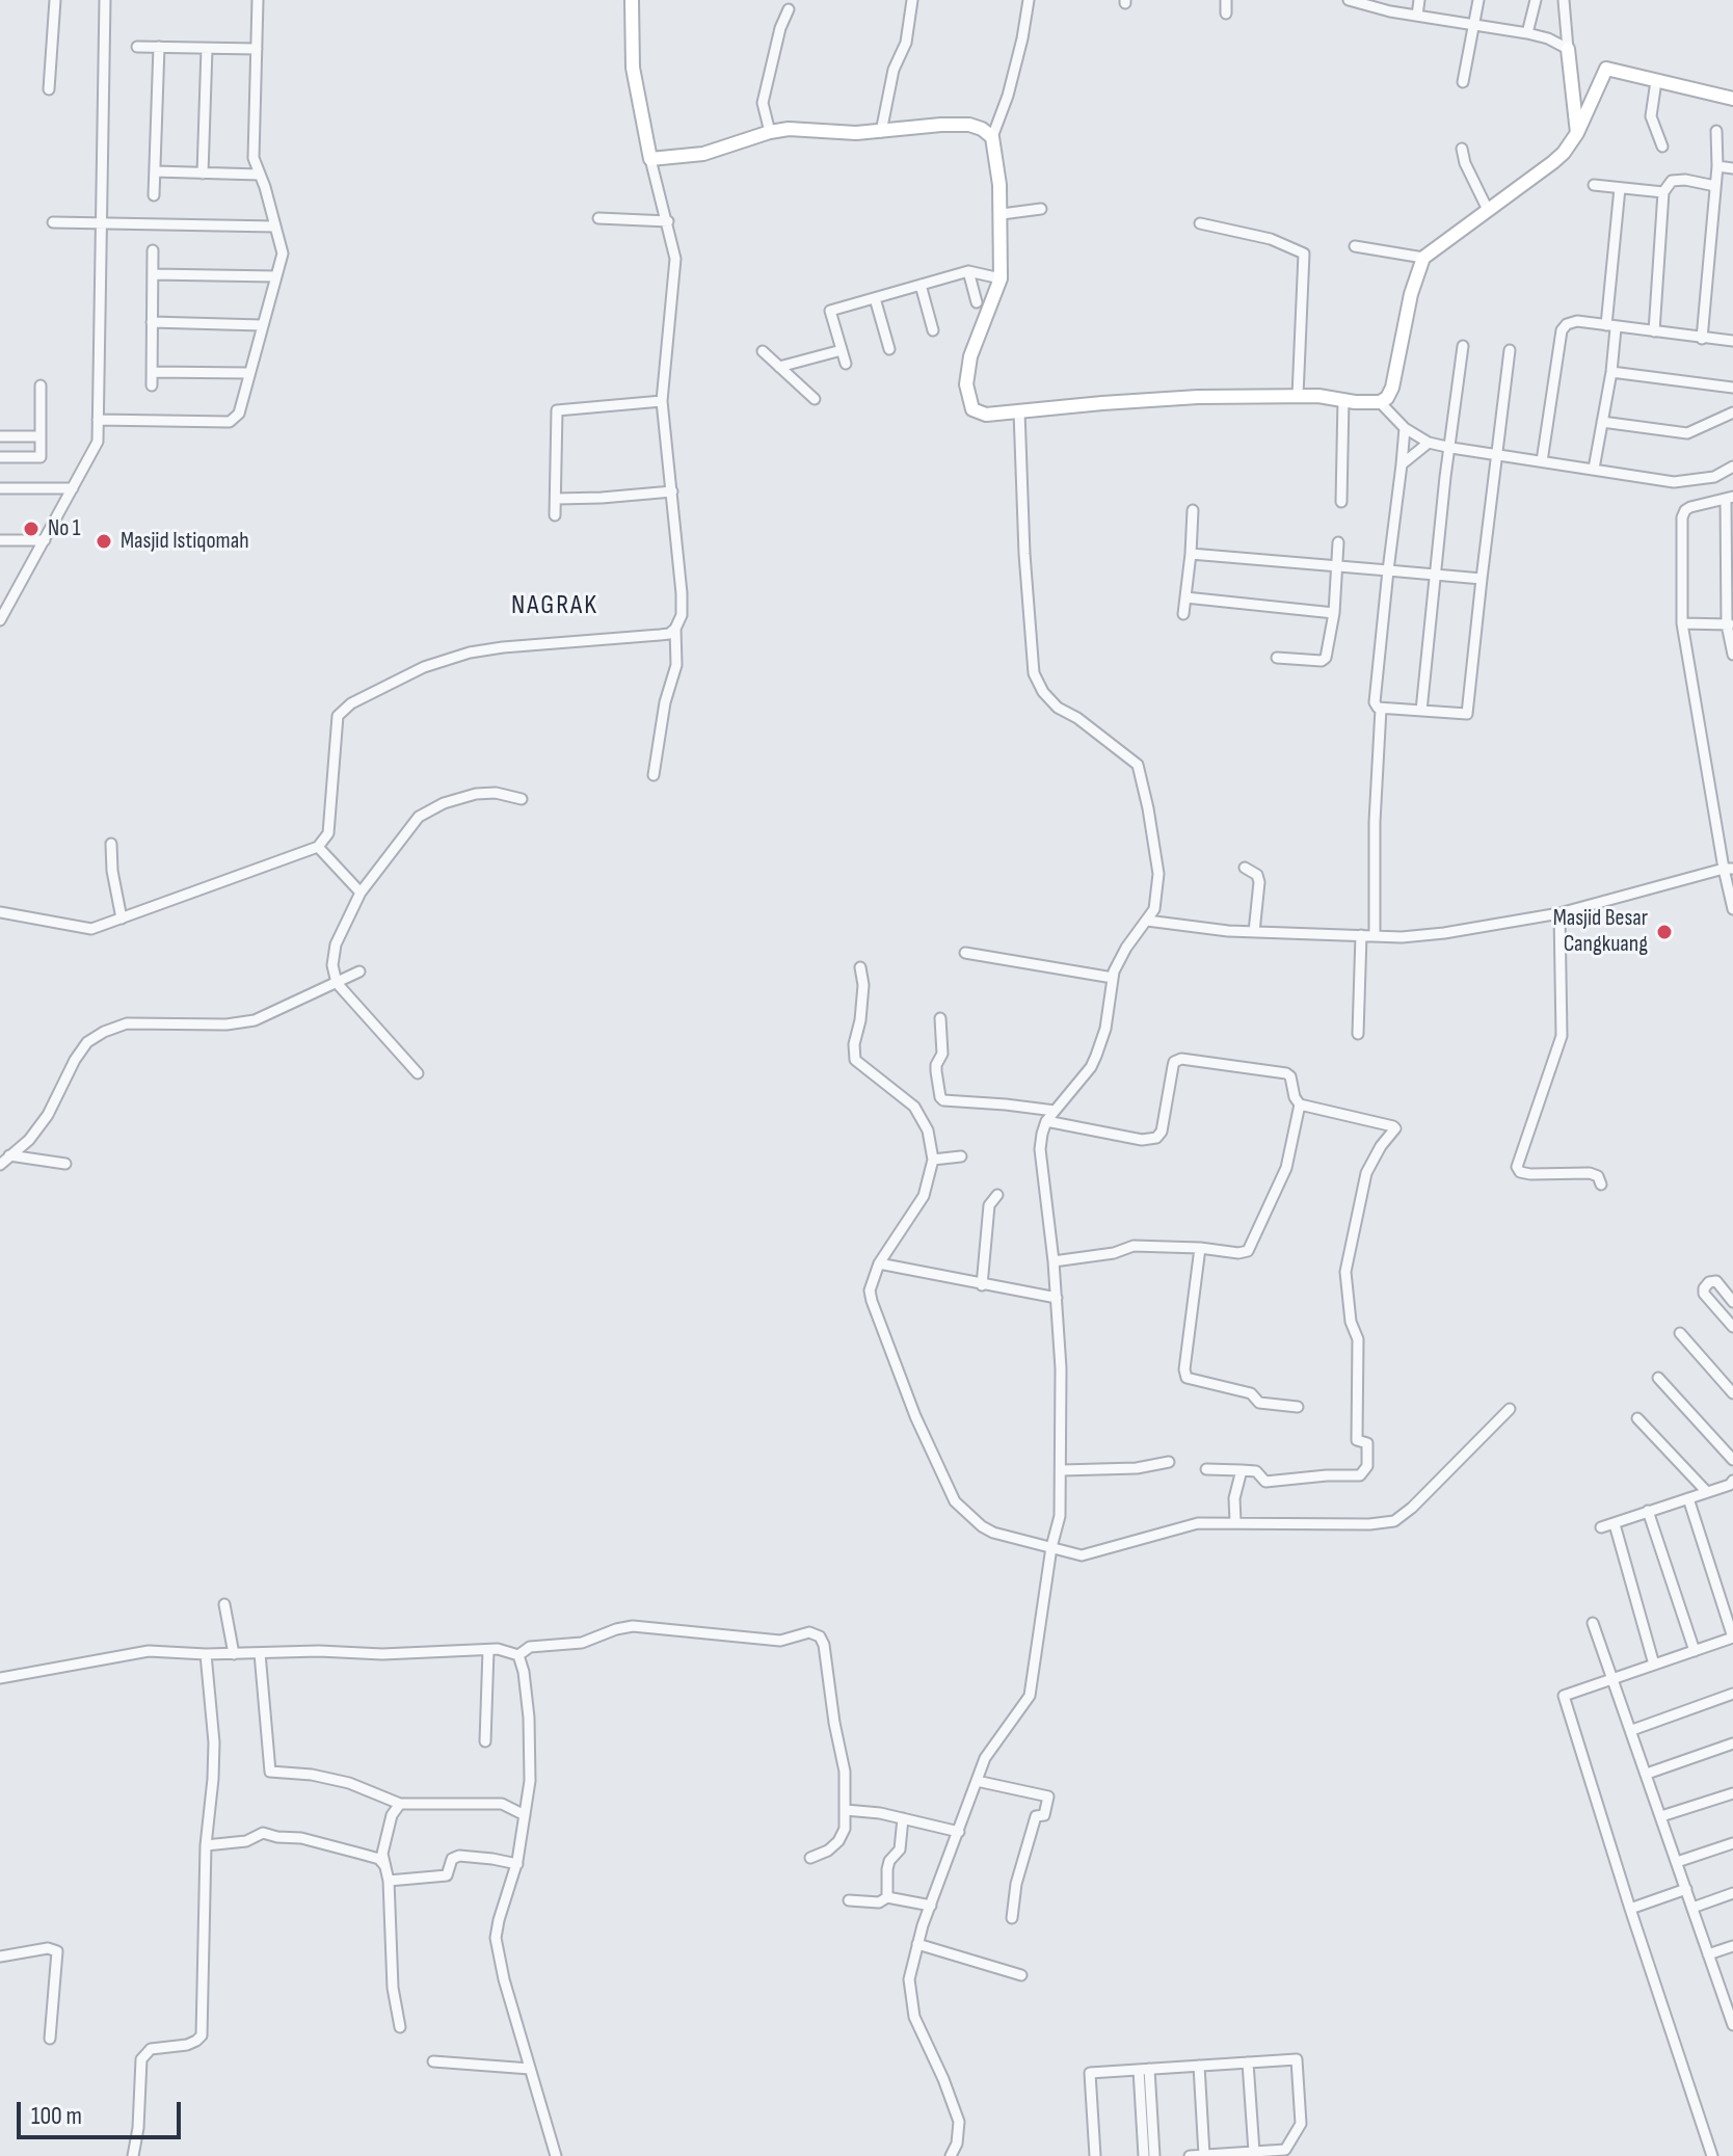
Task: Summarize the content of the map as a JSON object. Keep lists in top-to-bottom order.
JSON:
{
  "districts": ["NAGRAK"],
  "places": ["No 1", "Masjid Istiqomah", "Masjid Besar Cangkuang"],
  "scale_bar": "100 m"
}
